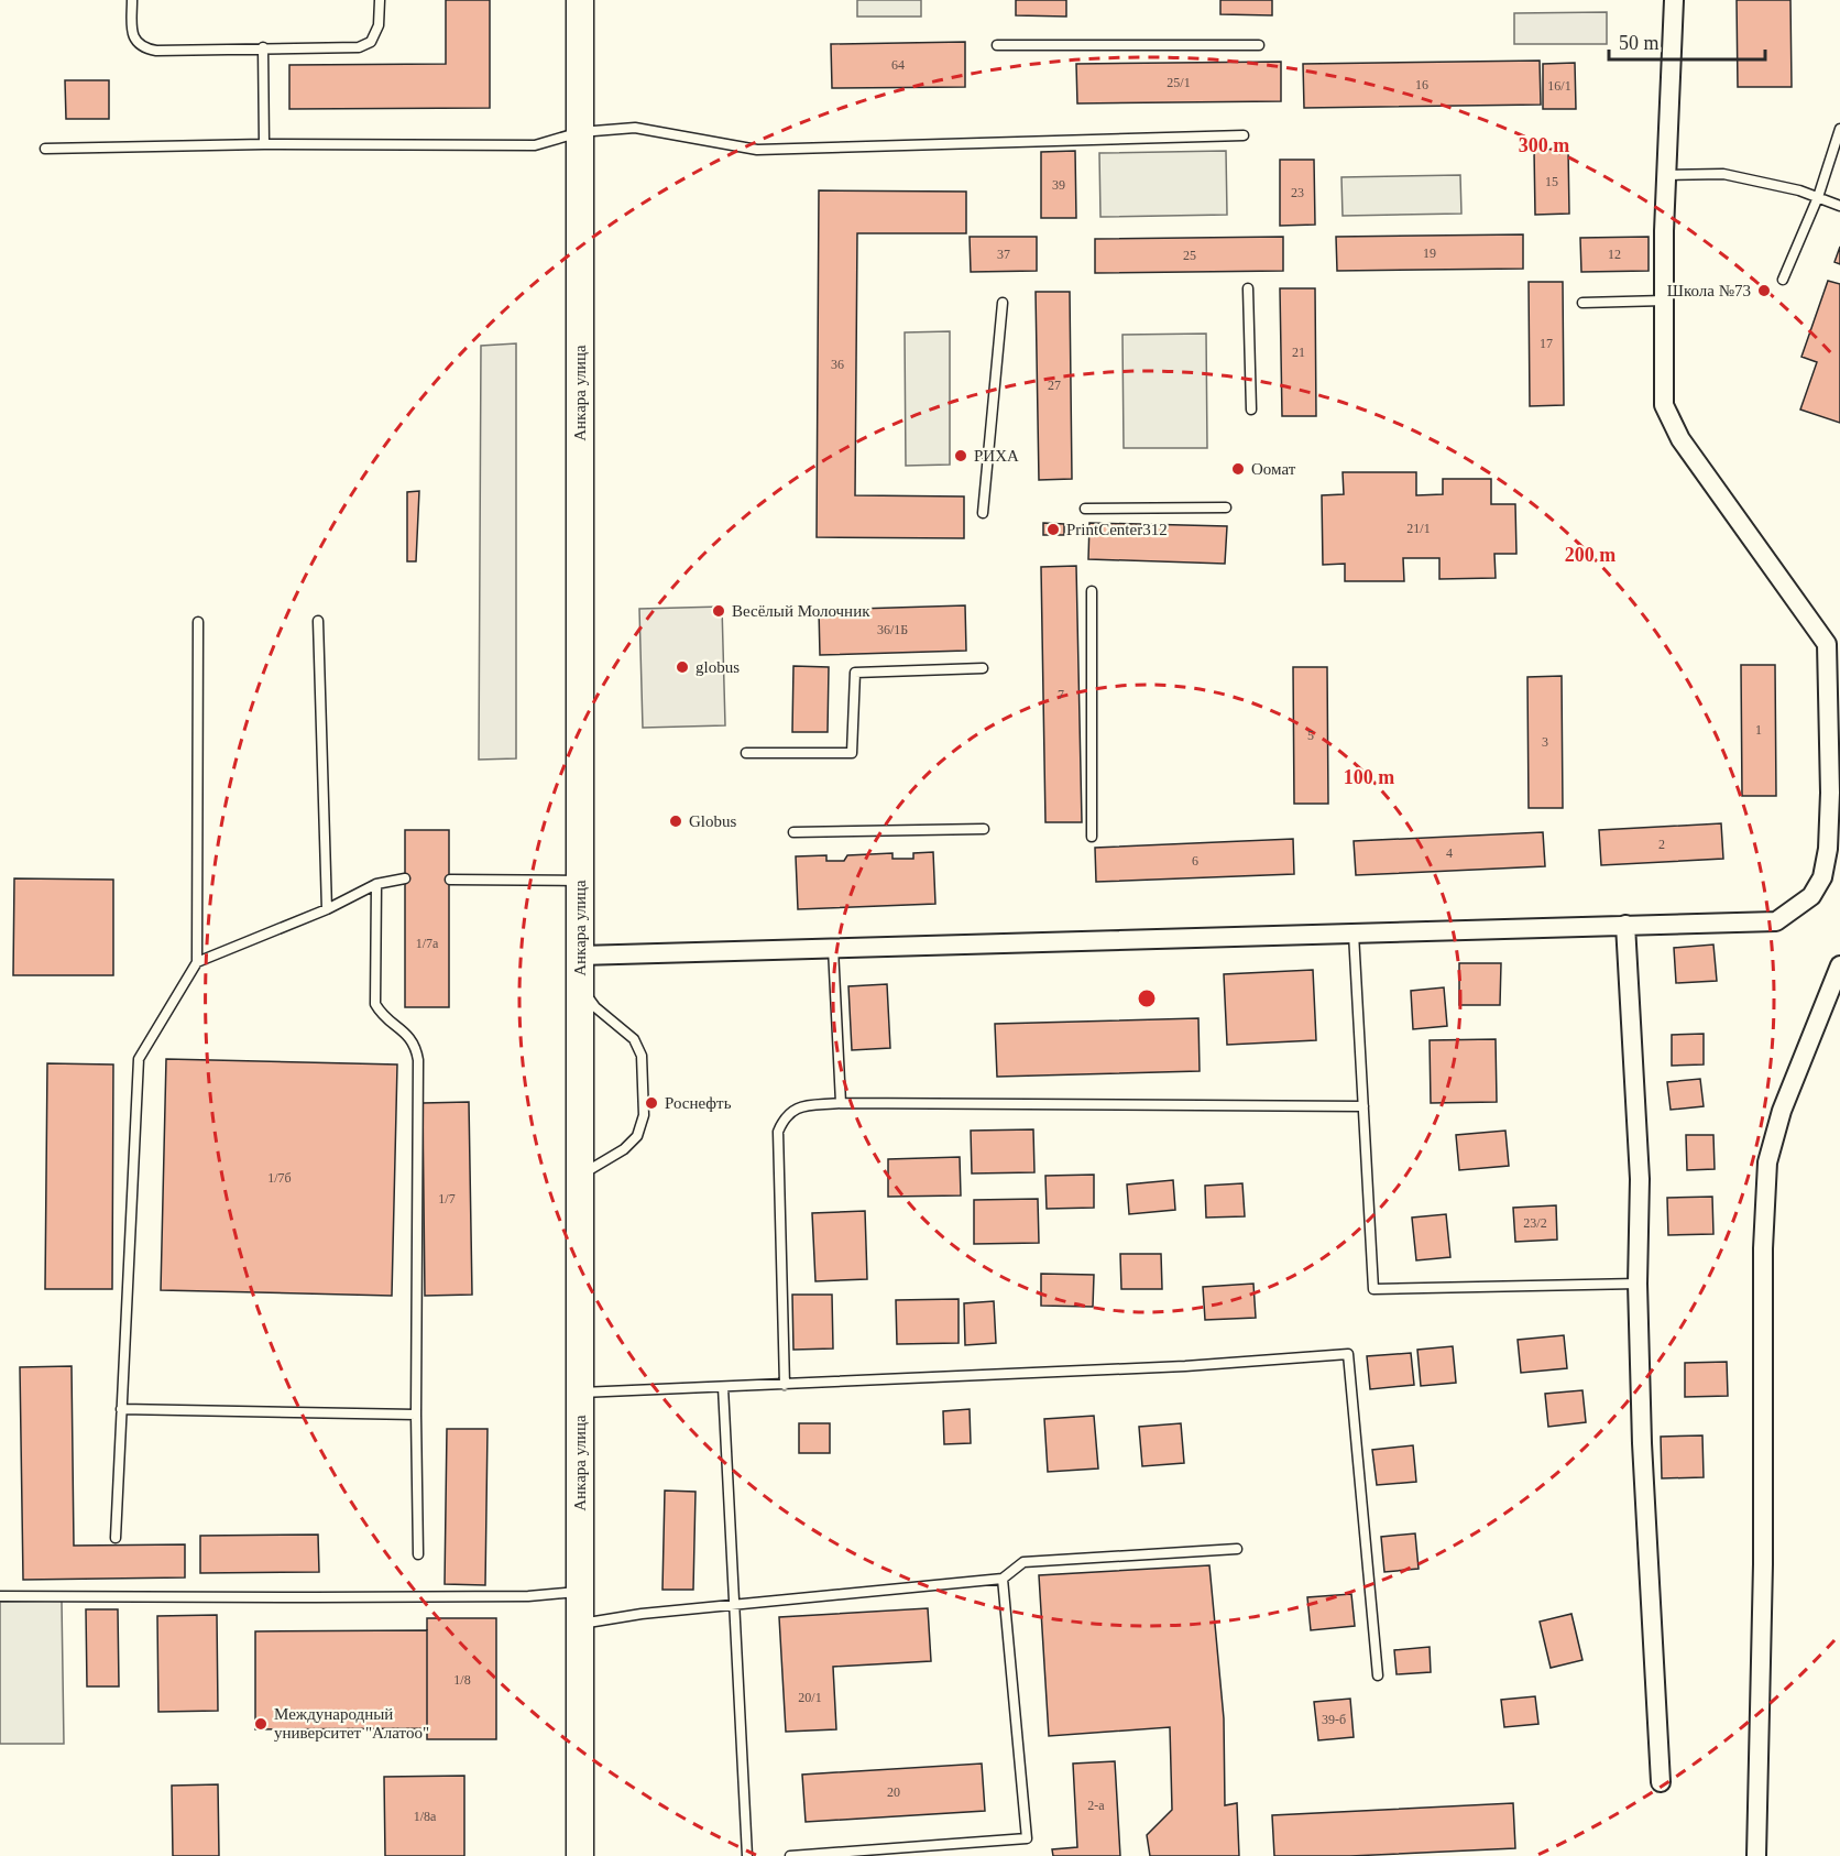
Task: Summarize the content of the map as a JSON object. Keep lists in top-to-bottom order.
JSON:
{
  "streets": {
    "main road": ["Анкара улица"]
  },
  "places": [
    "Школа №73",
    "РИХА",
    "Оомат",
    "PrintCenter312",
    "Весёлый Молочник",
    "globus",
    "Globus",
    "Роснефть",
    "Международный университет \"Алатоо\""
  ],
  "house_numbers": [
    "64",
    "25/1",
    "16",
    "16/1",
    "15",
    "39",
    "23",
    "19",
    "37",
    "12",
    "25",
    "17",
    "21",
    "36",
    "27",
    "21/1",
    "36/1Б",
    "7",
    "1",
    "5",
    "3",
    "2",
    "4",
    "6",
    "1/7а",
    "1/7б",
    "1/7",
    "23/2",
    "1/8",
    "20/1",
    "39-б",
    "20",
    "2-a",
    "1/8а"
  ],
  "scale_bar": "50 m",
  "rings": ["300 m", "200 m", "100 m"]
}
